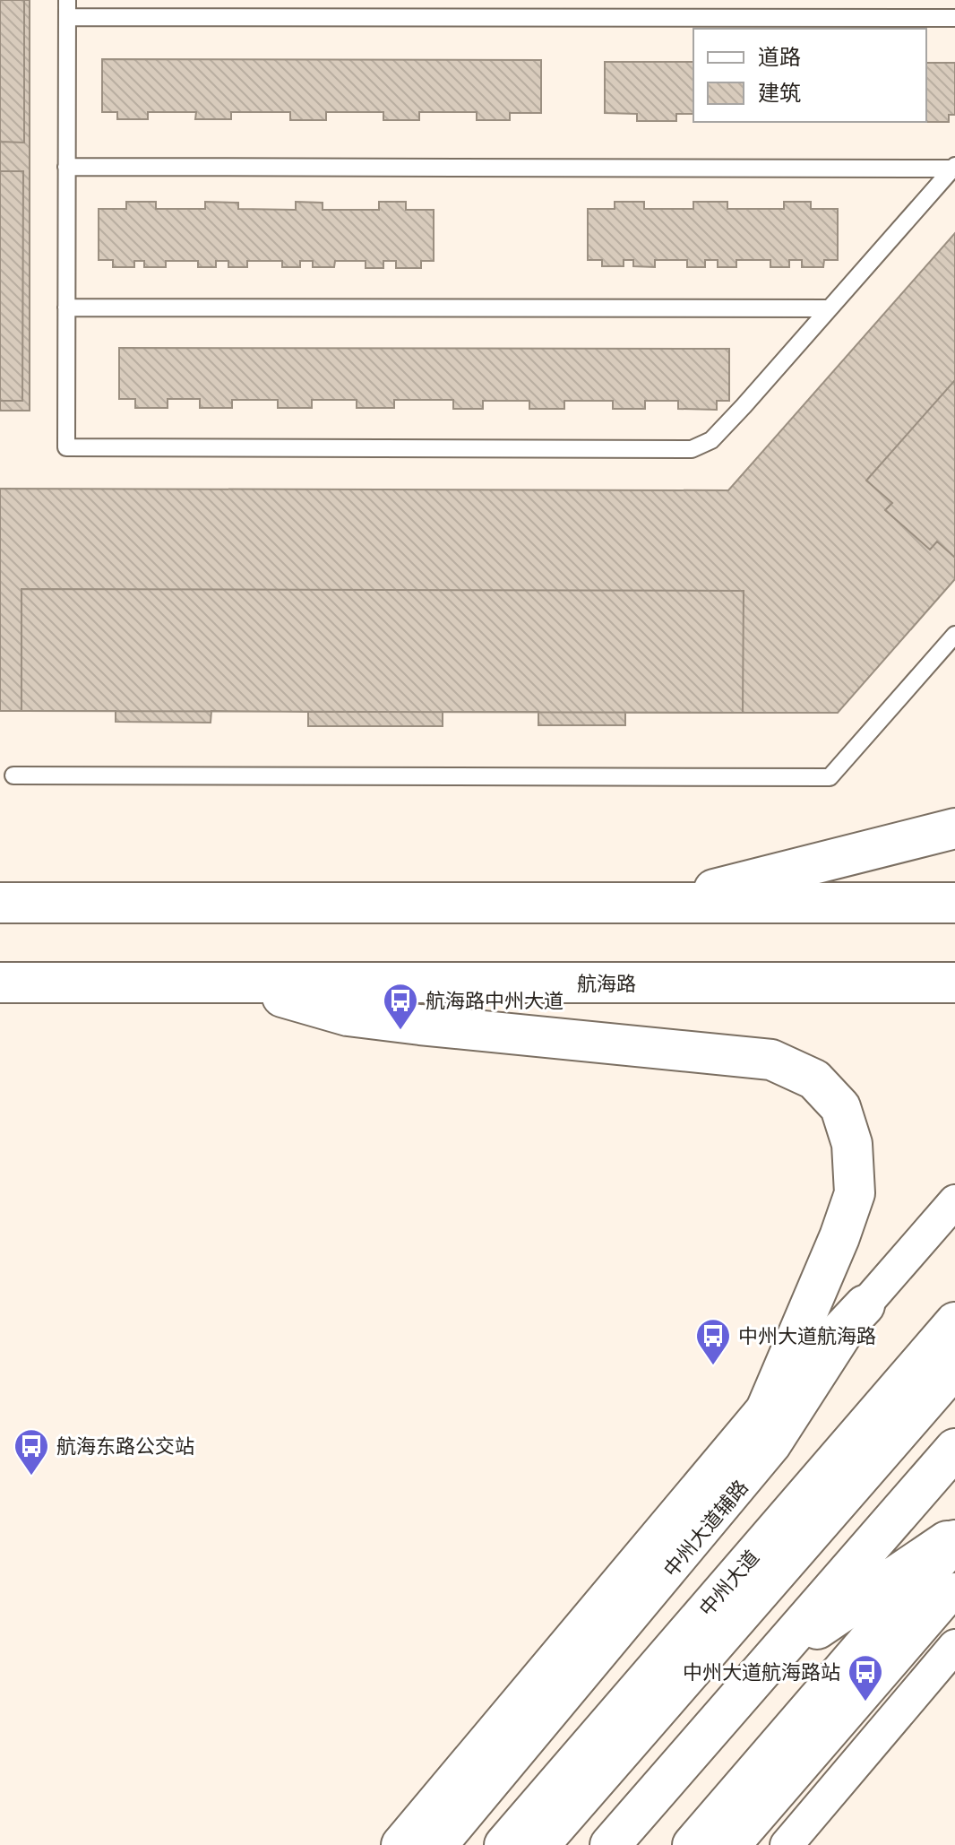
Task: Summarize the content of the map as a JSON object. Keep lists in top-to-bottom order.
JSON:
{
  "streets": {
    "main road": ["航海路", "中州大道"],
    "street": ["中州大道辅路"]
  },
  "places": {
    "bus stop": [
      "航海路中州大道",
      "中州大道航海路",
      "航海东路公交站",
      "中州大道航海路站"
    ]
  },
  "legend": ["道路", "建筑"]
}
